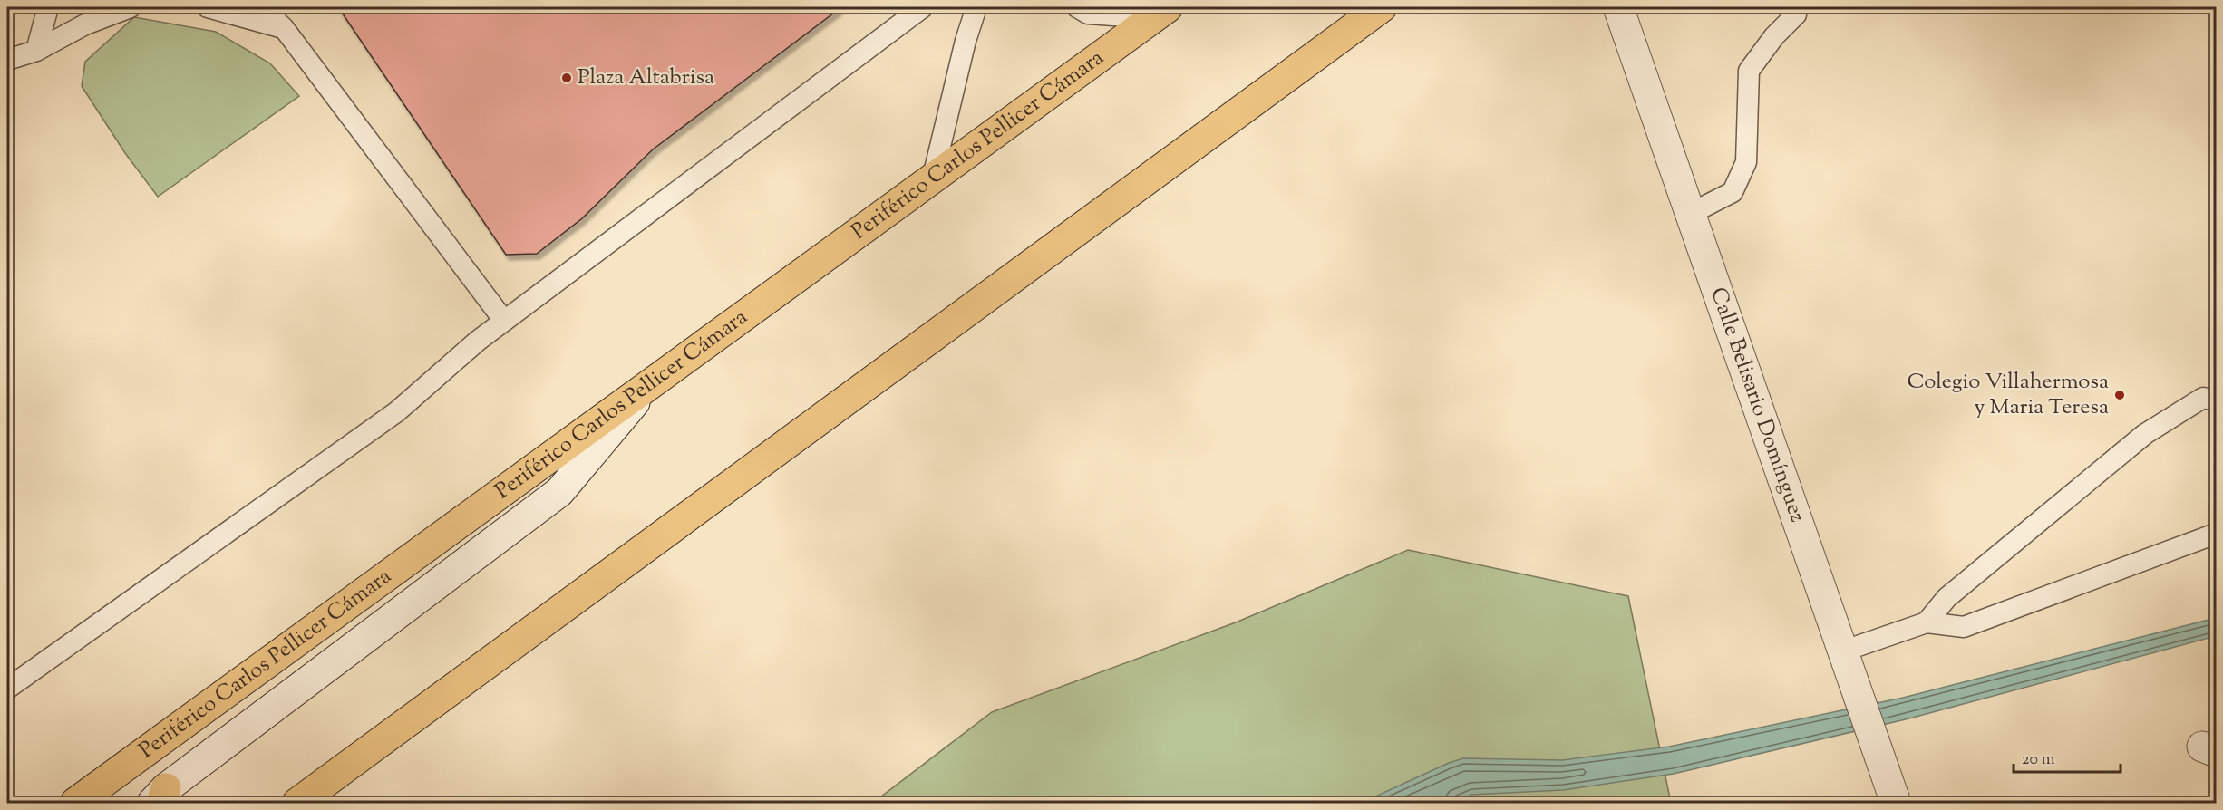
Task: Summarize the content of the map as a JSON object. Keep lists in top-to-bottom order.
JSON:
{
  "streets": {
    "main road": ["Periférico Carlos Pellicer Cámara"],
    "street": ["Calle Belisario Domínguez"]
  },
  "places": ["Plaza Altabrisa", "Colegio Villahermosa y Maria Teresa"],
  "scale_bar": "20 m"
}
